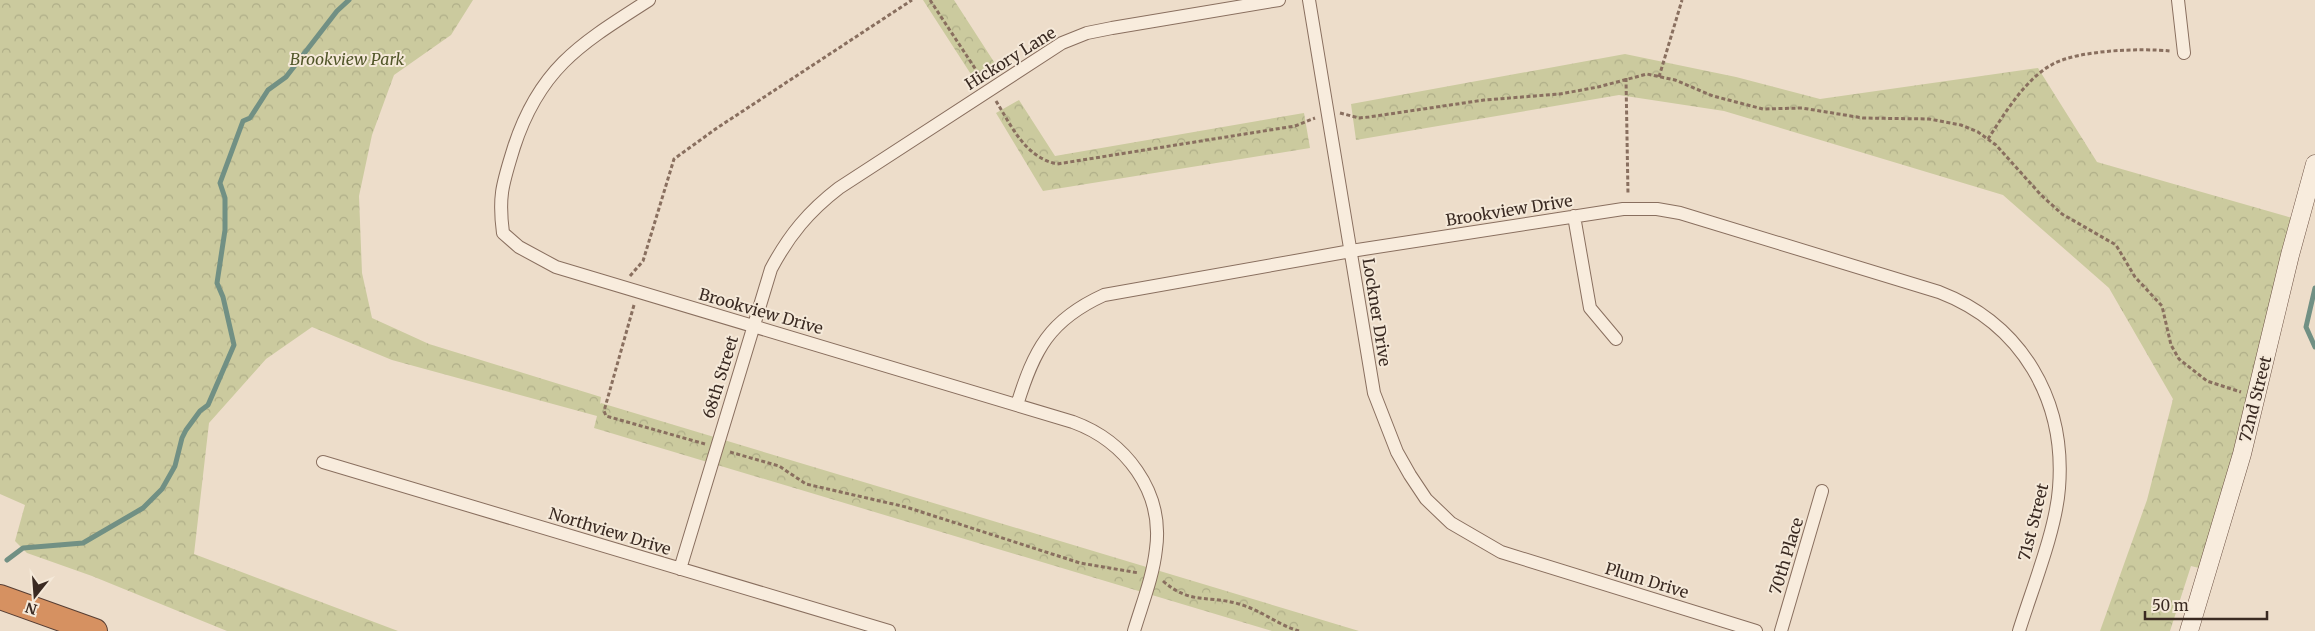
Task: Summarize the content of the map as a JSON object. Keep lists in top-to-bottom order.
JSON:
{
  "streets": {
    "street": [
      "Hickory Lane",
      "Brookview Drive",
      "Lockner Drive",
      "68th Street",
      "72nd Street",
      "71st Street",
      "Northview Drive",
      "70th Place",
      "Plum Drive"
    ]
  },
  "crossings": [
    ["Hickory Lane", "68th Street"],
    ["Brookview Drive", "Lockner Drive"],
    ["Brookview Drive", "68th Street"],
    ["Brookview Drive", "71st Street"],
    ["Lockner Drive", "Plum Drive"],
    ["68th Street", "Northview Drive"]
  ],
  "parks": ["Brookview Park"],
  "scale_bar": "50 m",
  "north": "bottom"
}
